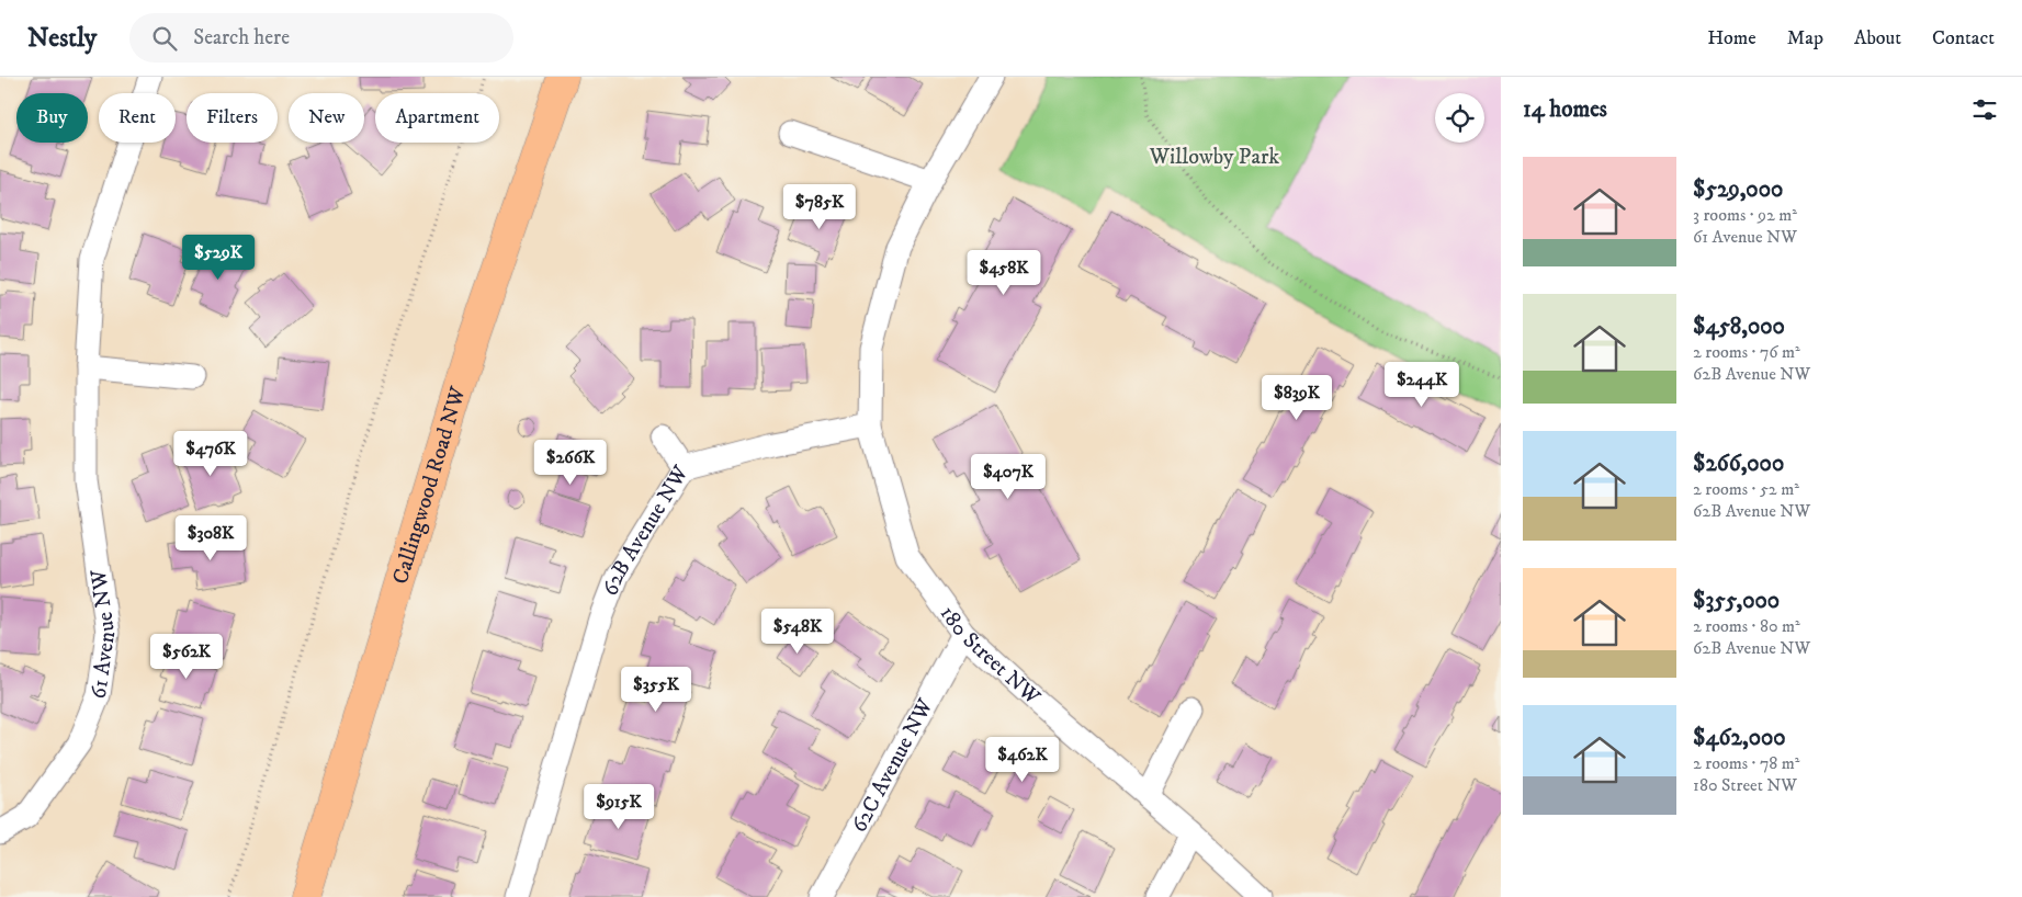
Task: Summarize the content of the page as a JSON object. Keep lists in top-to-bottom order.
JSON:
{
  "streets": {
    "main road": ["Callingwood Road NW"],
    "street": [
      "62B Avenue NW",
      "61 Avenue NW",
      "180 Street NW",
      "62C Avenue NW"
    ]
  },
  "crossings": [
    ["62B Avenue NW", "180 Street NW"],
    ["180 Street NW", "62C Avenue NW"]
  ],
  "parks": ["Willowby Park"],
  "page": {
    "header": "Nestly",
    "search": "Search here",
    "nav": [
      "Home",
      "Map",
      "About",
      "Contact"
    ],
    "heading": "14 homes",
    "chip": [
      "Buy",
      "Rent",
      "Filters",
      "New",
      "Apartment"
    ],
    "list": [
      {
        "name": "$529,000",
        "note": "3 rooms · 92 m² · 61 Avenue NW"
      },
      {
        "name": "$458,000",
        "note": "2 rooms · 76 m² · 62B Avenue NW"
      },
      {
        "name": "$266,000",
        "note": "2 rooms · 52 m² · 62B Avenue NW"
      },
      {
        "name": "$355,000",
        "note": "2 rooms · 80 m² · 62B Avenue NW"
      },
      {
        "name": "$462,000",
        "note": "2 rooms · 78 m² · 180 Street NW"
      }
    ],
    "price": [
      "$785K",
      "$529K",
      "$458K",
      "$244K",
      "$839K",
      "$476K",
      "$266K",
      "$407K",
      "$308K",
      "$548K",
      "$562K",
      "$355K",
      "$462K",
      "$915K"
    ]
  }
}
